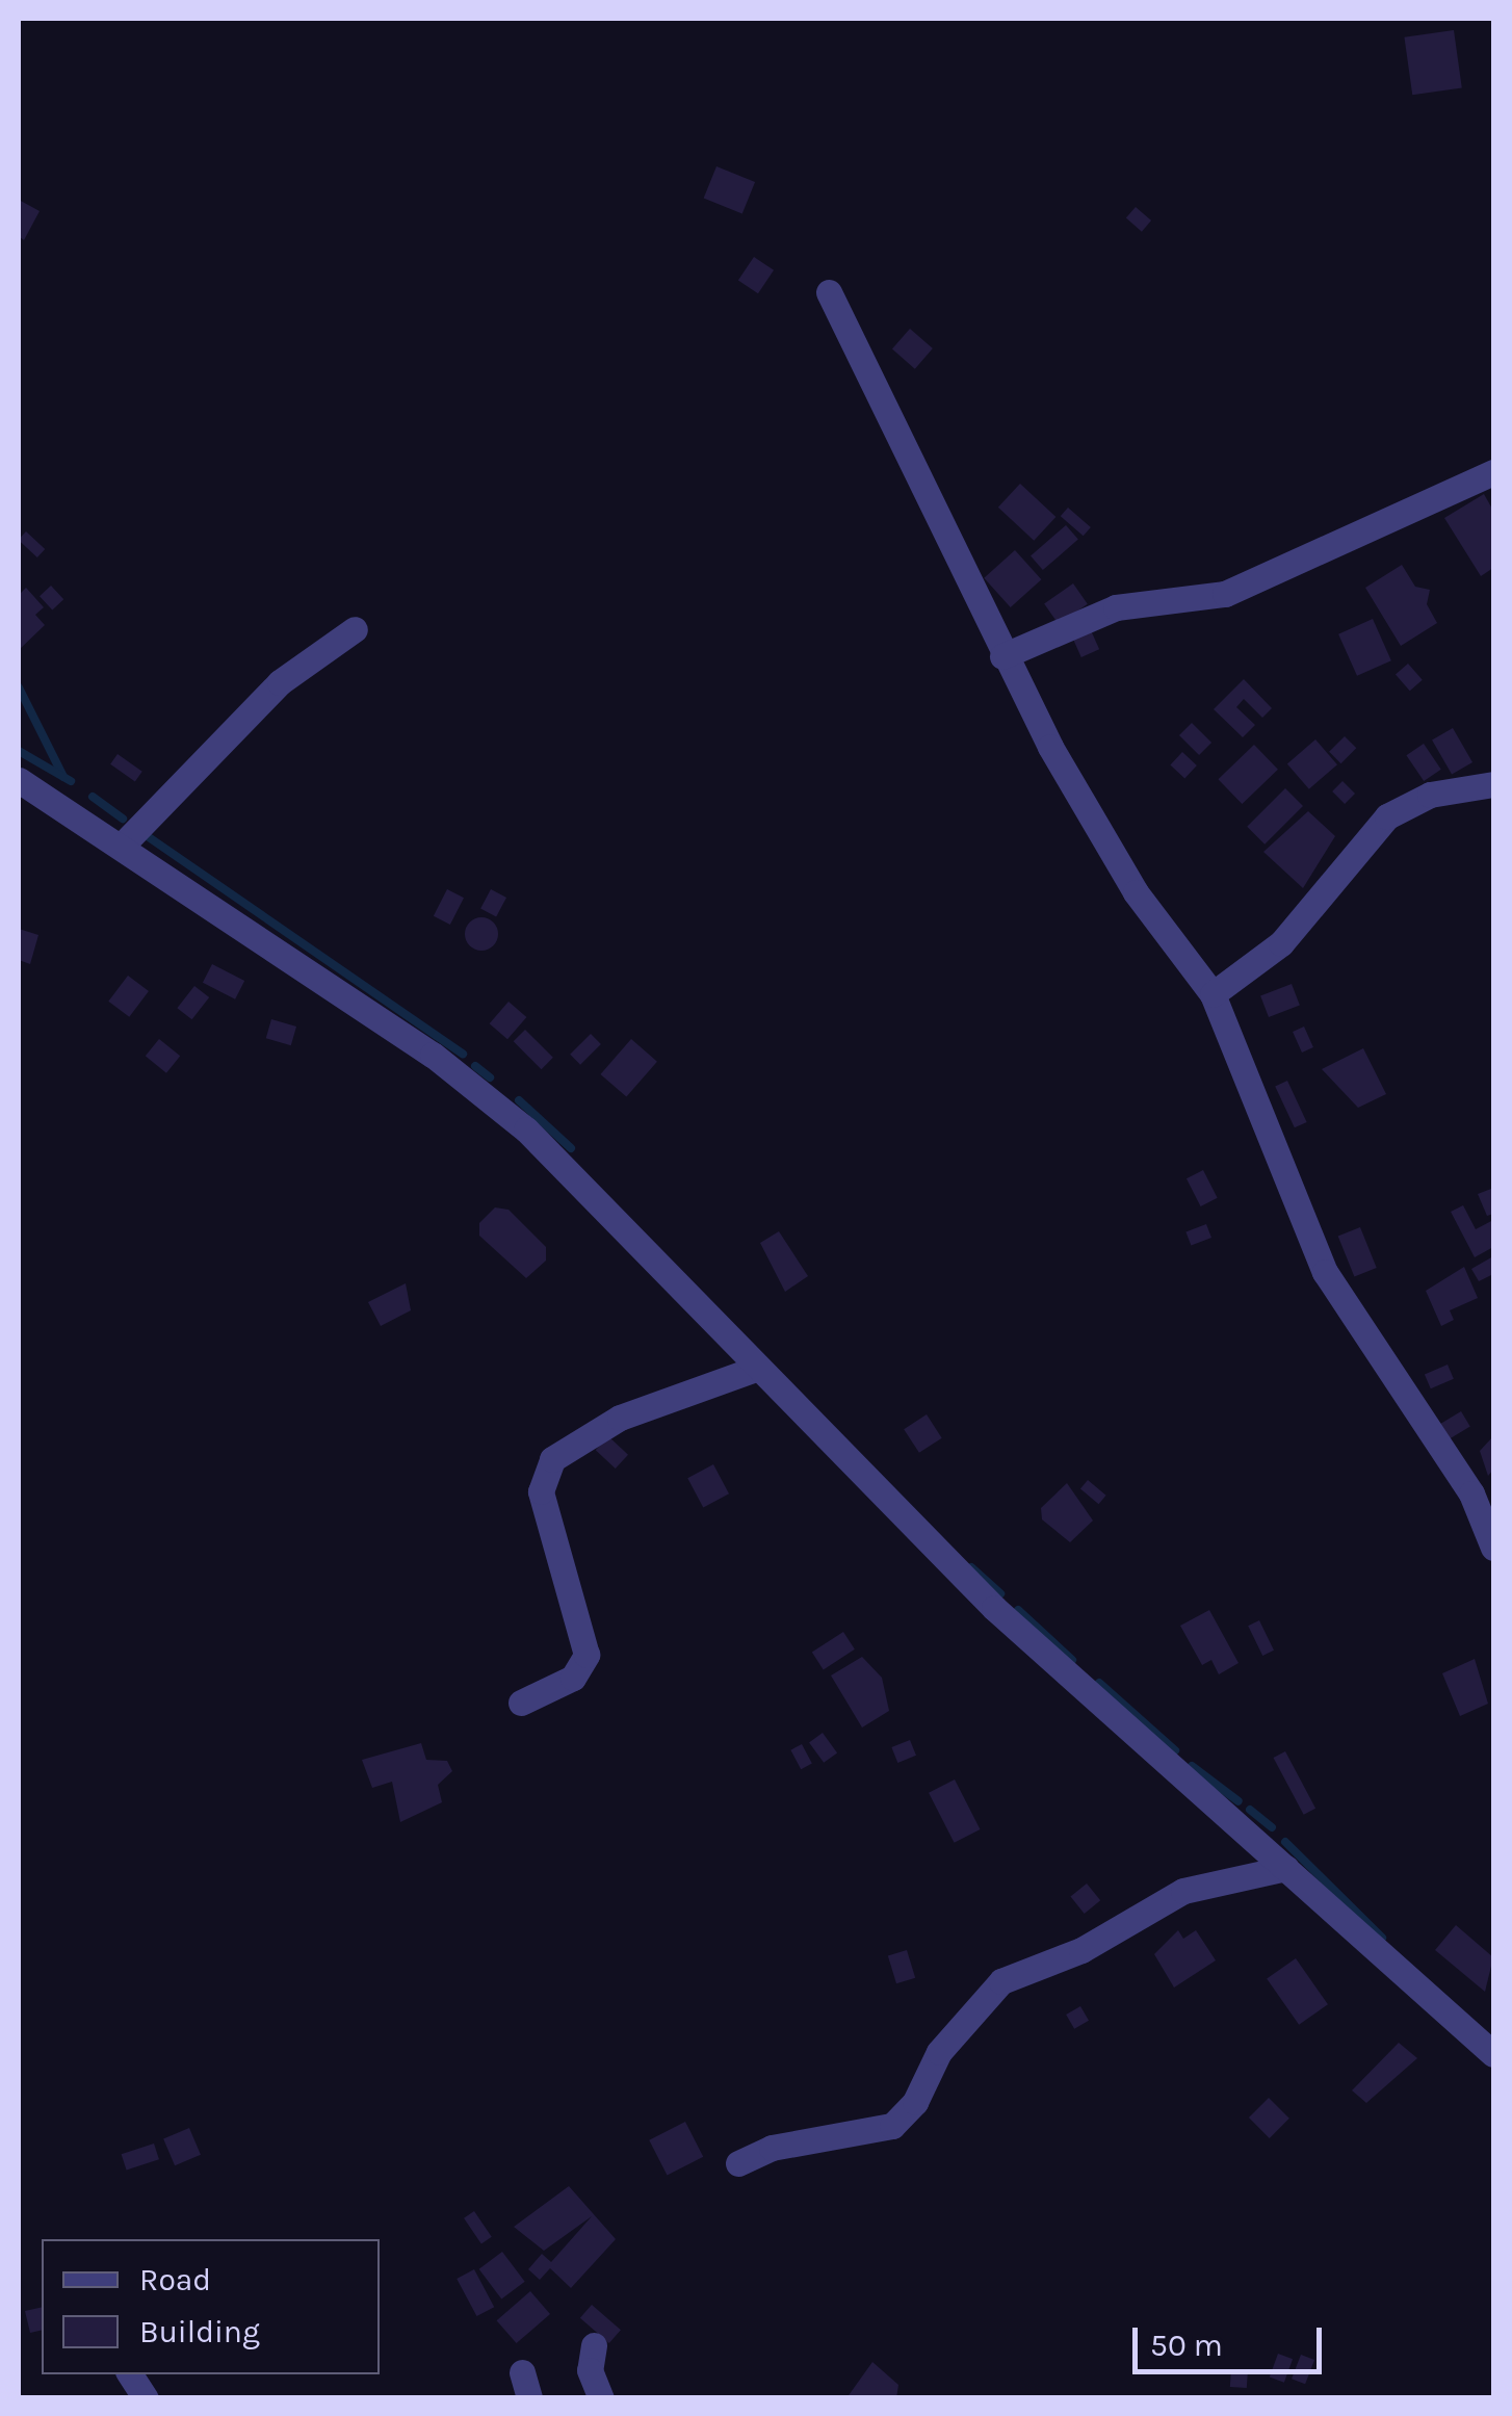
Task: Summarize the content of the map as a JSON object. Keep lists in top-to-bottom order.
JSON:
{
  "legend": ["Road", "Building"],
  "scale_bar": "50 m"
}
